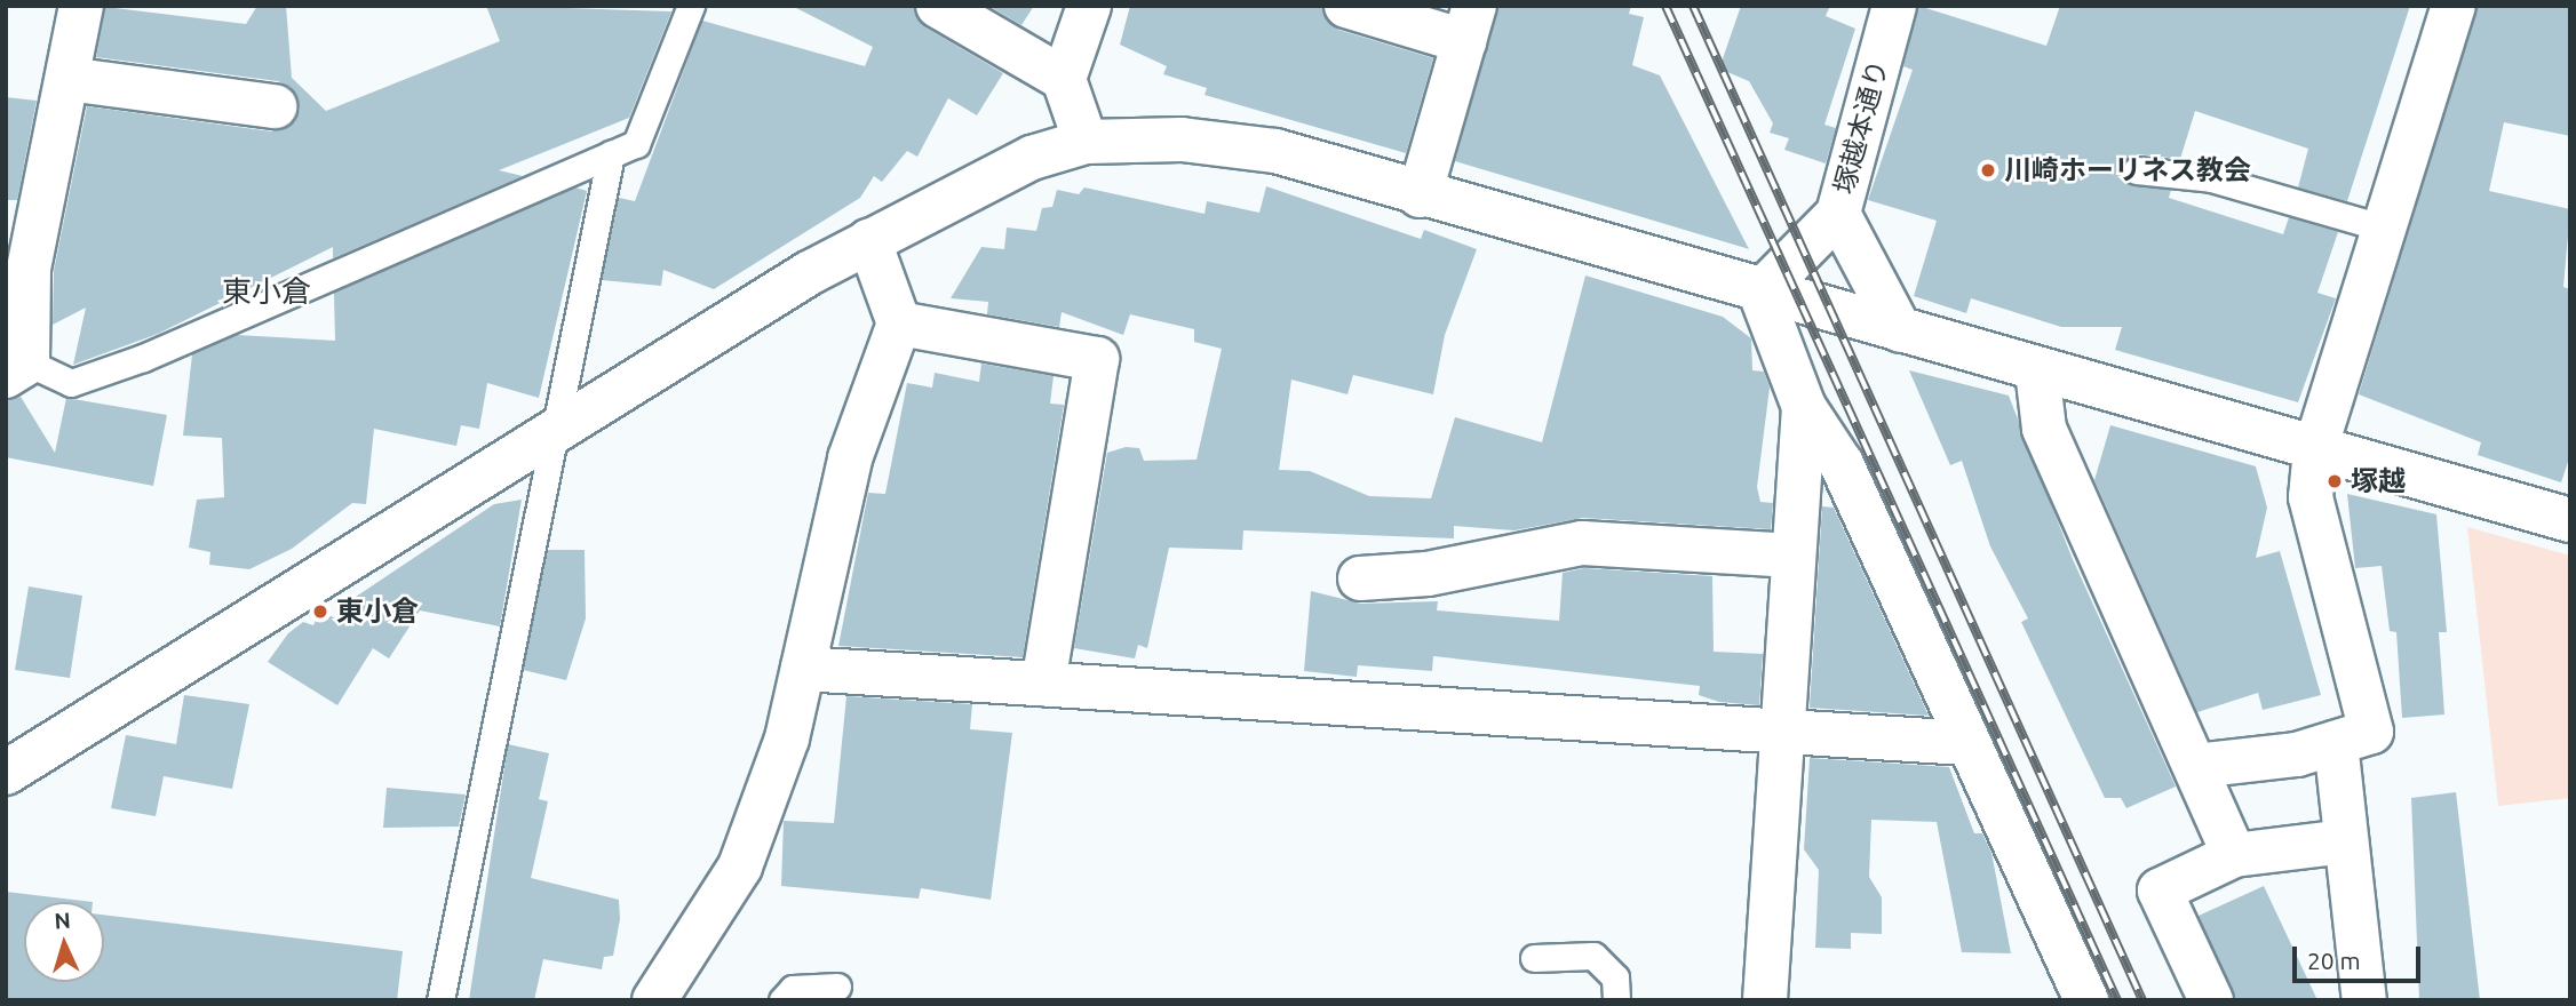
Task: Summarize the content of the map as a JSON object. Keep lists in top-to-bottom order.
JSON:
{
  "streets": {
    "street": ["塚越本通り"]
  },
  "districts": ["東小倉"],
  "places": ["川崎ホーリネス教会", "塚越", "東小倉"],
  "scale_bar": "20 m",
  "north": "top"
}
